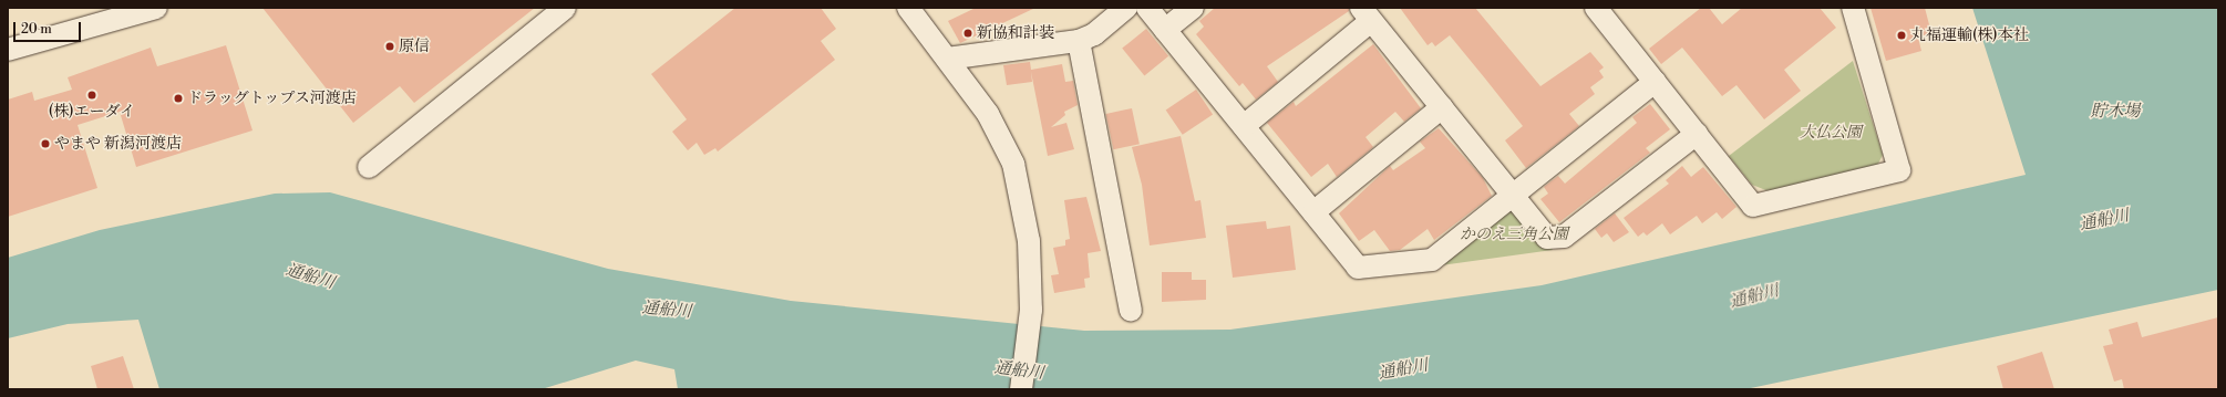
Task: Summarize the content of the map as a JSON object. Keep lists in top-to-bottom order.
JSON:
{
  "water": ["貯木場", "通船川"],
  "parks": ["大仏公園", "かのえ三角公園"],
  "places": [
    "新協和計装",
    "丸福運輸(株)本社",
    "原信",
    "(株)エーダイ",
    "ドラッグトップス河渡店",
    "やまや 新潟河渡店"
  ],
  "scale_bar": "20 m"
}
